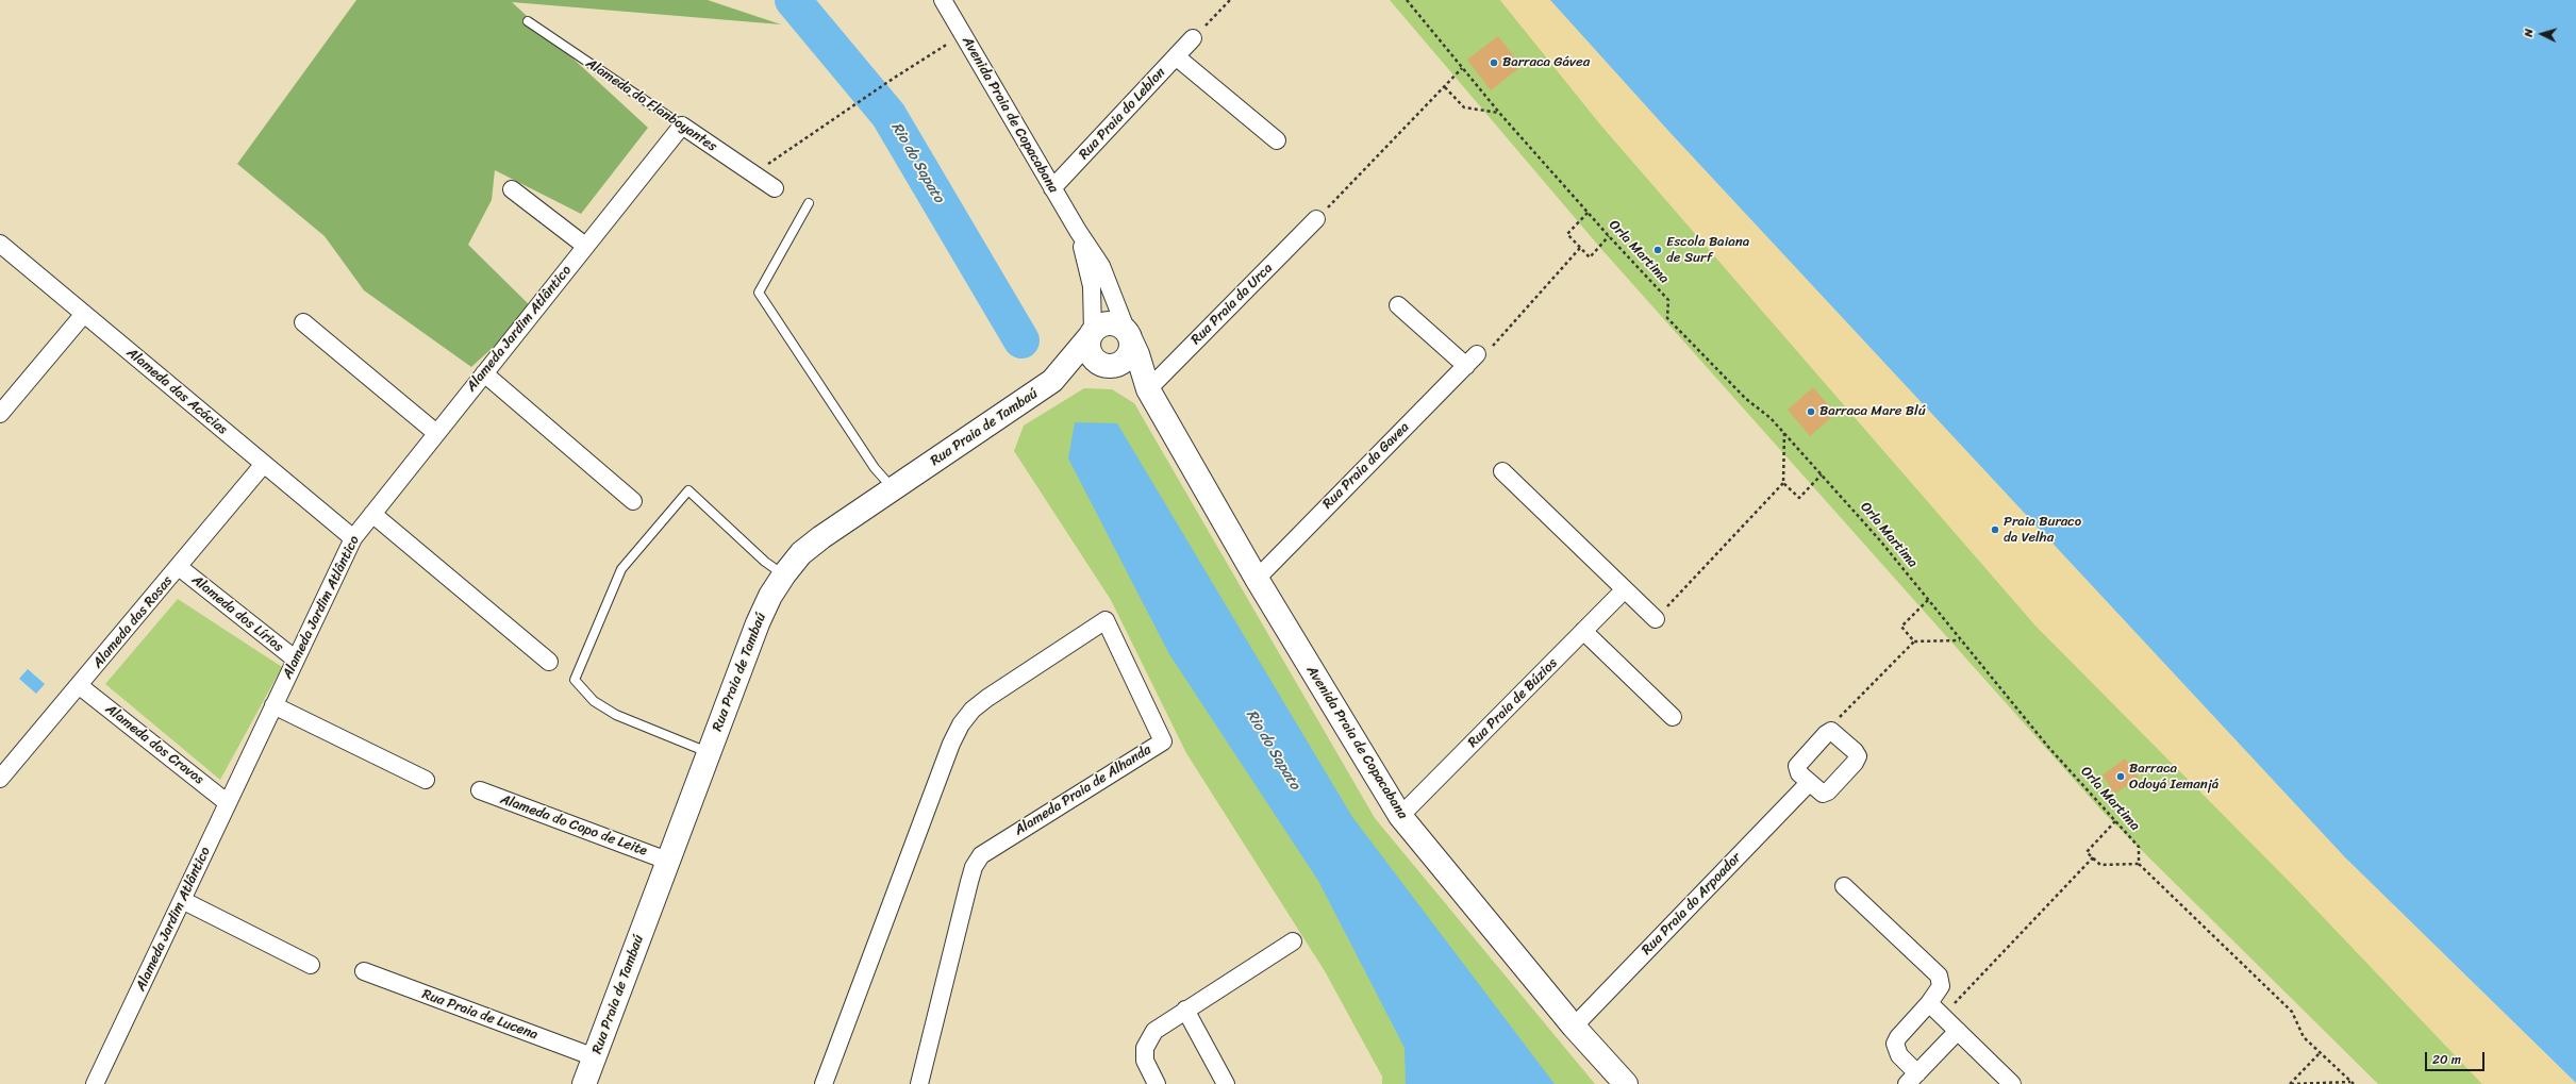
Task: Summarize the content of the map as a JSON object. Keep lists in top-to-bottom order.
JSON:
{
  "streets": {
    "street": [
      "Alameda do Flanboyantes",
      "Rua Praia do Leblon",
      "Avenida Praia de Copacabana",
      "Rua Praia da Urca",
      "Alameda Jardim Atlântico",
      "Alameda das Acácias",
      "Rua Praia de Tambaú",
      "Rua Praia da Gavea",
      "Alameda dos Lírios",
      "Alameda das Rosas",
      "Rua Praia de Búzios",
      "Alameda dos Cravos",
      "Alameda Praia de Alhanda",
      "Alameda do Copo de Leite",
      "Rua Praia do Arpoador",
      "Rua Praia de Lucena"
    ],
    "path": ["Orla Martima"]
  },
  "crossings": [
    ["Alameda do Flanboyantes", "Alameda Jardim Atlântico"],
    ["Rua Praia do Leblon", "Avenida Praia de Copacabana"],
    ["Avenida Praia de Copacabana", "Rua Praia da Urca"],
    ["Avenida Praia de Copacabana", "Rua Praia de Tambaú"],
    ["Avenida Praia de Copacabana", "Rua Praia da Gavea"],
    ["Avenida Praia de Copacabana", "Rua Praia de Búzios"],
    ["Avenida Praia de Copacabana", "Rua Praia do Arpoador"],
    ["Alameda Jardim Atlântico", "Alameda das Acácias"],
    ["Alameda Jardim Atlântico", "Alameda dos Lírios"],
    ["Alameda Jardim Atlântico", "Alameda dos Cravos"],
    ["Alameda das Acácias", "Alameda das Rosas"],
    ["Rua Praia de Tambaú", "Alameda do Copo de Leite"],
    ["Rua Praia de Tambaú", "Rua Praia de Lucena"],
    ["Alameda dos Lírios", "Alameda das Rosas"],
    ["Alameda das Rosas", "Alameda dos Cravos"]
  ],
  "water": ["Rio do Sapato"],
  "places": [
    "Barraca Gávea",
    "Escola Baiana de Surf",
    "Barraca Mare Blú",
    "Praia Buraco da Velha",
    "Barraca Odoyá Iemanjá"
  ],
  "scale_bar": "20 m",
  "north": "left"
}
